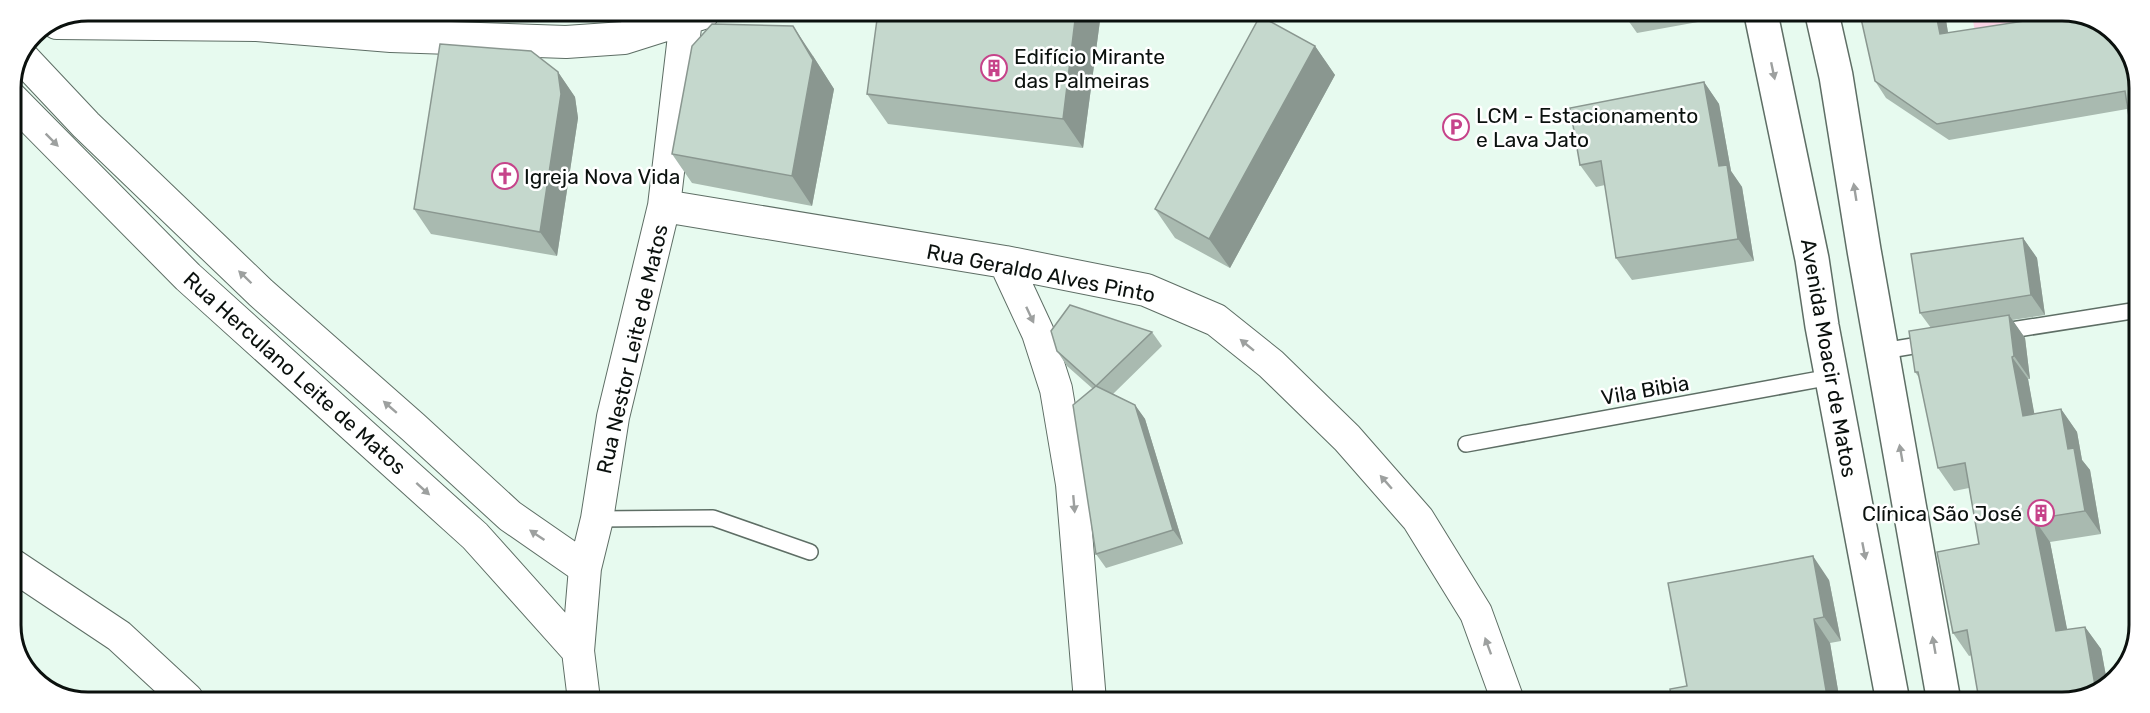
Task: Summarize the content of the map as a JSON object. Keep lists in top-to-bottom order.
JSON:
{
  "streets": {
    "main road": ["Avenida Moacir de Matos"],
    "street": ["Rua Geraldo Alves Pinto", "Rua Nestor Leite de Matos", "Rua Herculano Leite de Matos"],
    "lane": ["Vila Bibia"]
  },
  "crossings": [
    ["Rua Geraldo Alves Pinto", "Rua Nestor Leite de Matos"],
    ["Rua Nestor Leite de Matos", "Rua Herculano Leite de Matos"],
    ["Avenida Moacir de Matos", "Vila Bibia"]
  ],
  "one_way": ["Rua Geraldo Alves Pinto"],
  "places": {
    "building": ["Edifício Mirante das Palmeiras", "Clínica São José"],
    "parking": ["LCM - Estacionamento e Lava Jato"],
    "church": ["Igreja Nova Vida"]
  }
}
